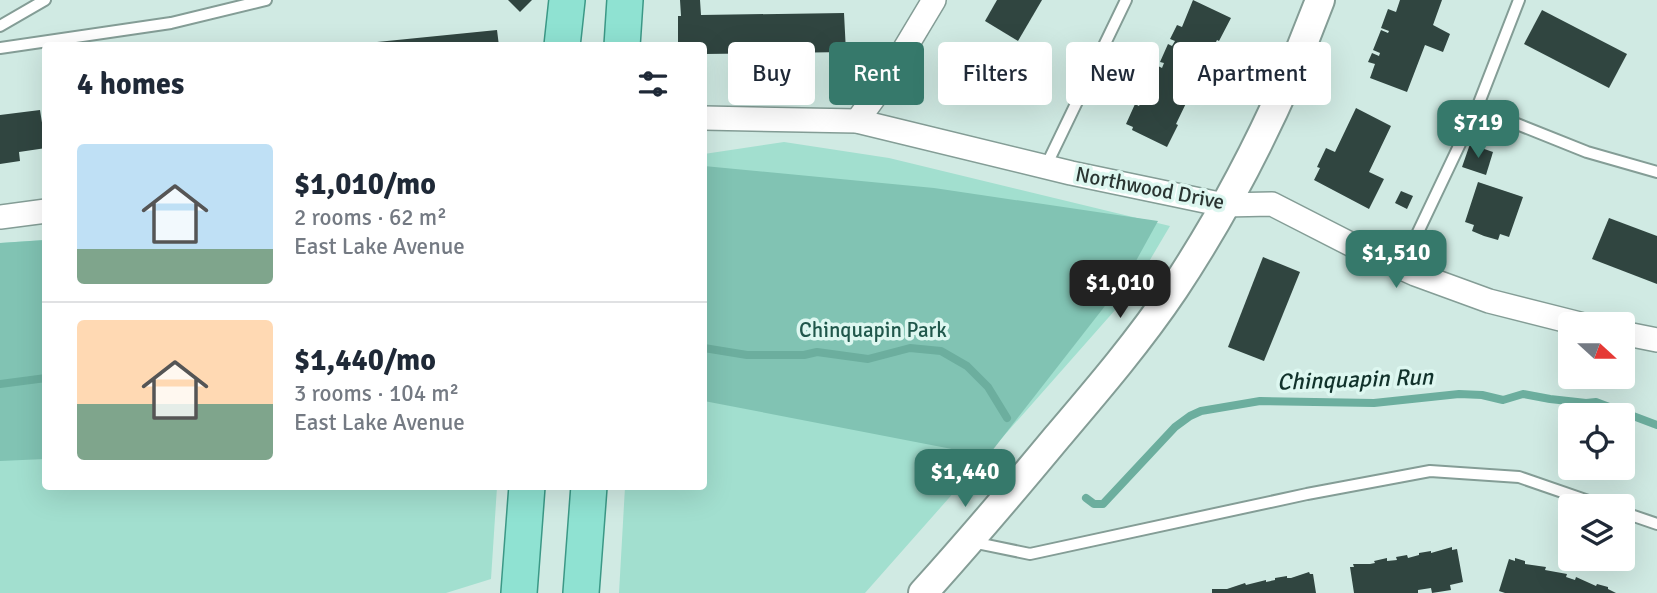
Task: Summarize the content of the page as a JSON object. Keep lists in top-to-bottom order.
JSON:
{
  "streets": {
    "street": ["Northwood Drive"]
  },
  "water": ["Chinquapin Run"],
  "parks": ["Chinquapin Park"],
  "north": "right",
  "page": {
    "chip": [
      "Buy",
      "Rent",
      "Filters",
      "New",
      "Apartment"
    ],
    "heading": "4 homes",
    "price": [
      "$719",
      "$1,510",
      "$1,010",
      "$1,440"
    ],
    "list": [
      {
        "name": "$1,010/mo",
        "note": "2 rooms · 62 m² · East Lake Avenue"
      },
      {
        "name": "$1,440/mo",
        "note": "3 rooms · 104 m² · East Lake Avenue"
      }
    ]
  }
}
